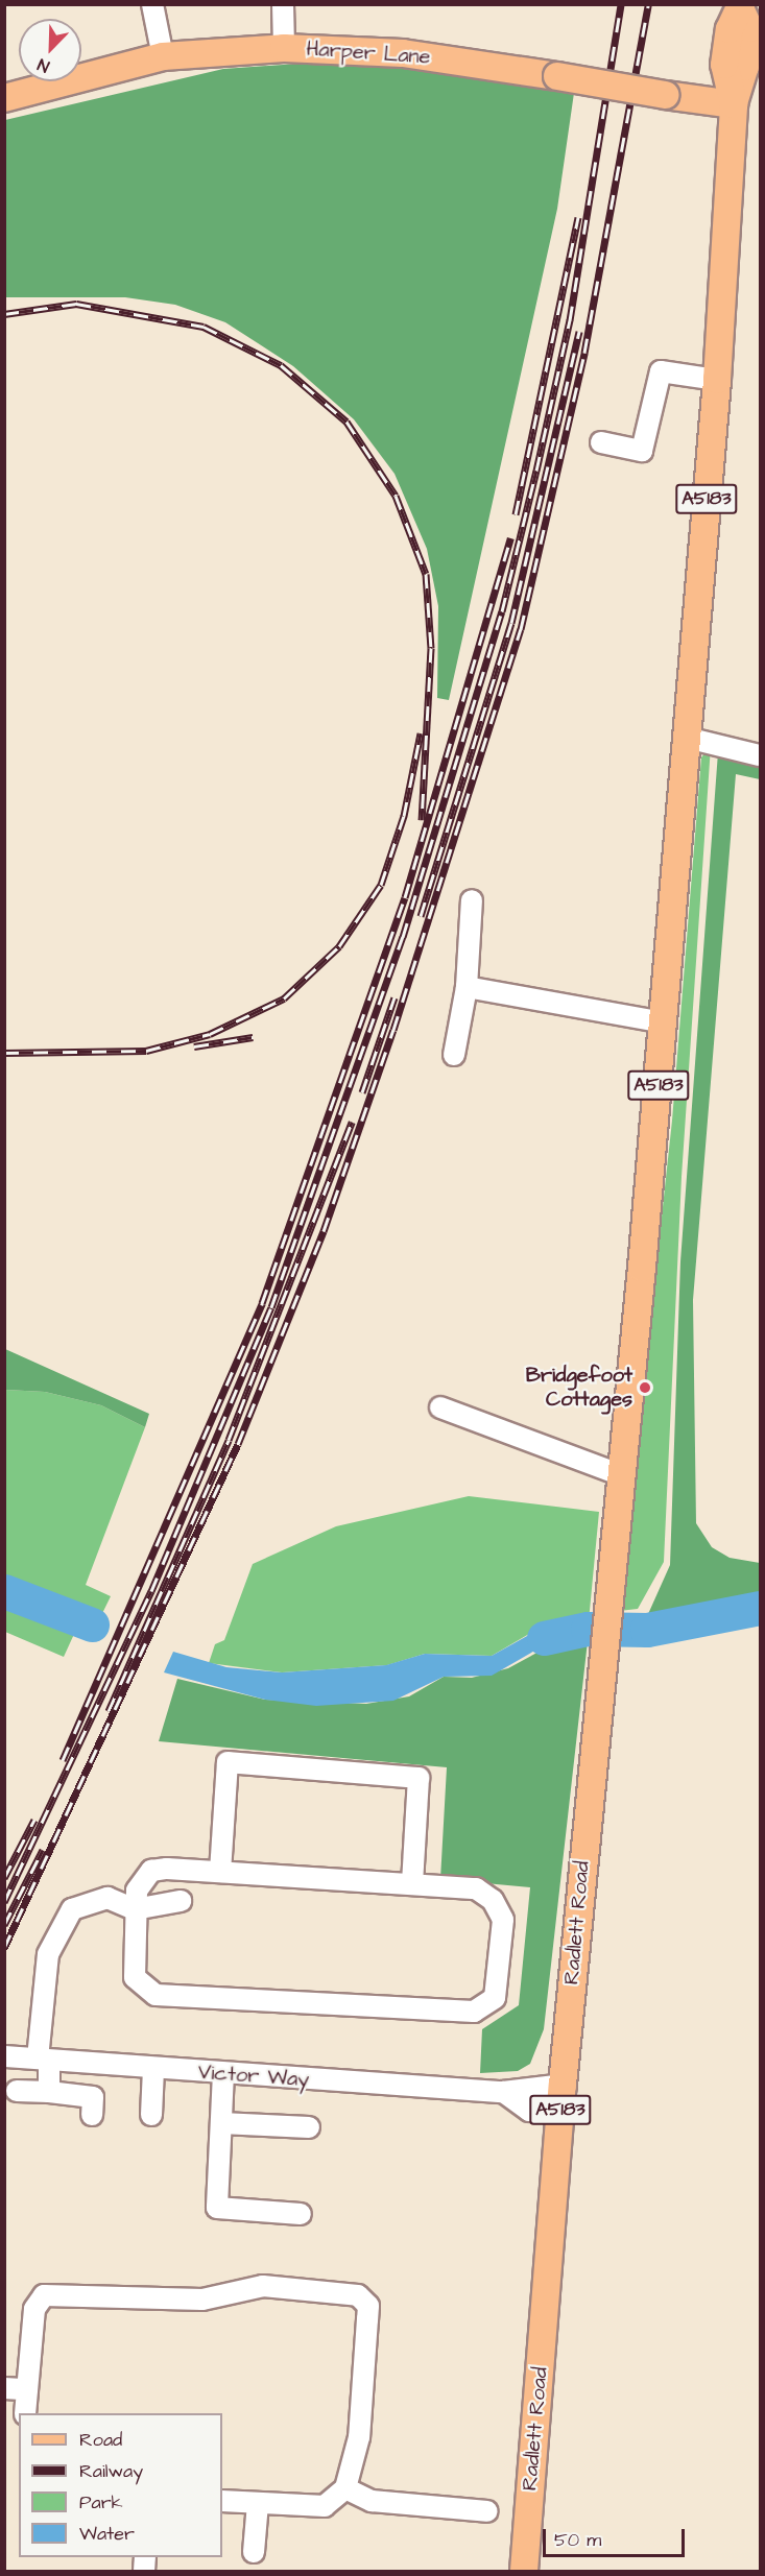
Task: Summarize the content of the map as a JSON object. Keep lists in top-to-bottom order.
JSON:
{
  "streets": {
    "main road": ["Harper Lane", "A5183", "Radlett Road"],
    "street": ["Victor Way"]
  },
  "crossings": [
    ["Harper Lane", "A5183"],
    ["A5183", "Radlett Road"],
    ["Radlett Road", "Victor Way"]
  ],
  "places": ["Bridgefoot Cottages"],
  "legend": [
    "Road",
    "Railway",
    "Park",
    "Water"
  ],
  "scale_bar": "50 m",
  "north": "bottom left"
}
